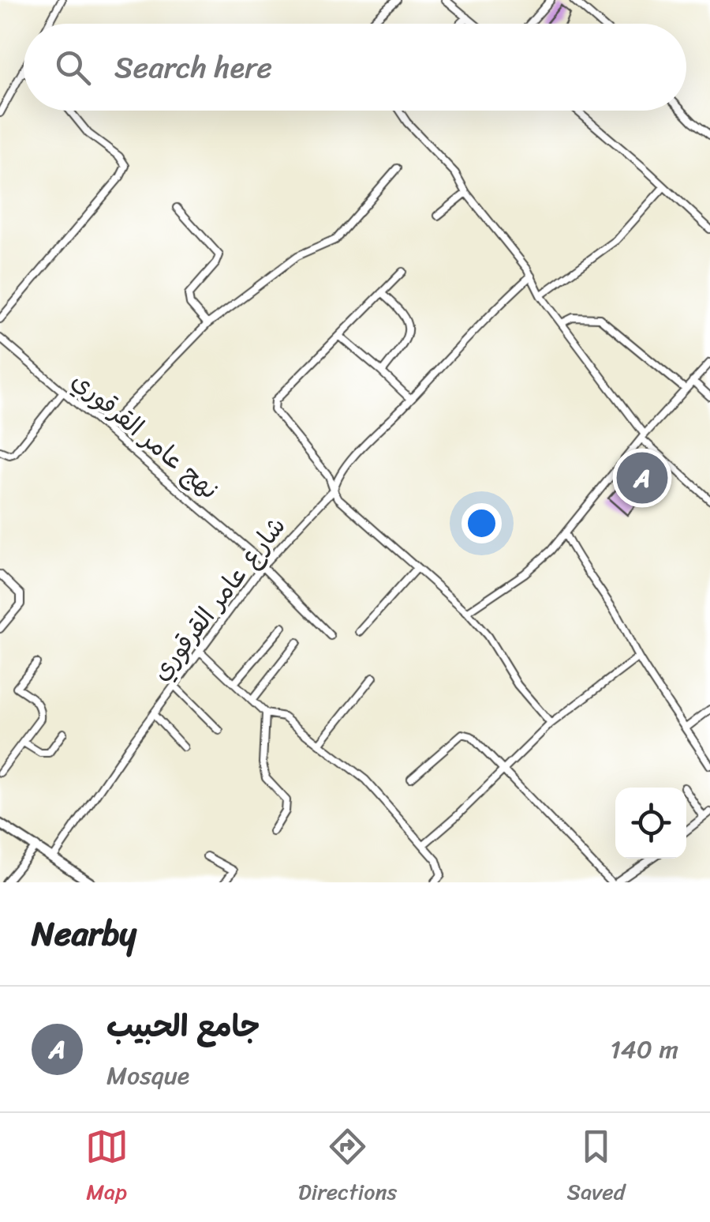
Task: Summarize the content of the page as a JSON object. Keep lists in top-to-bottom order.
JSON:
{
  "streets": {
    "street": ["نهج عامر القرقوري", "شارع عامر القرقوري"]
  },
  "crossings": [
    ["نهج عامر القرقوري", "شارع عامر القرقوري"]
  ],
  "page": {
    "search": "Search here",
    "pins": "A",
    "heading": "Nearby",
    "list": [
      {
        "mark": "A",
        "name": "جامع الحبيب",
        "note": "Mosque",
        "value": "140 m"
      }
    ],
    "nav": ["Map", "Directions", "Saved"]
  }
}
